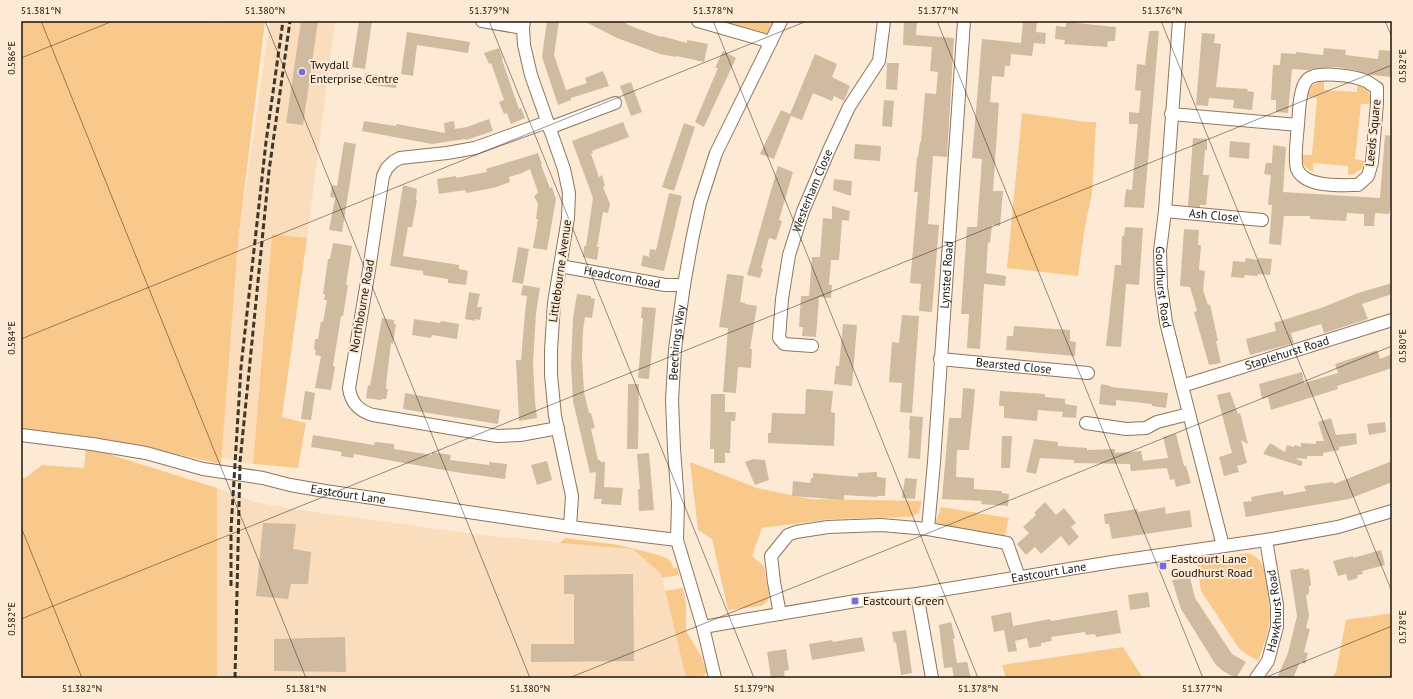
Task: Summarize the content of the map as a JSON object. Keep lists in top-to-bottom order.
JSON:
{
  "streets": {
    "street": [
      "Leeds Square",
      "Westerham Close",
      "Ash Close",
      "Littlebourne Avenue",
      "Lynsted Road",
      "Headcorn Road",
      "Goudhurst Road",
      "Northbourne Road",
      "Beechings Way",
      "Staplehurst Road",
      "Bearsted Close",
      "Eastcourt Lane",
      "Hawkhurst Road"
    ]
  },
  "crossings": [
    ["Ash Close", "Goudhurst Road"],
    ["Littlebourne Avenue", "Headcorn Road"],
    ["Littlebourne Avenue", "Northbourne Road"],
    ["Littlebourne Avenue", "Eastcourt Lane"],
    ["Lynsted Road", "Bearsted Close"],
    ["Headcorn Road", "Beechings Way"],
    ["Goudhurst Road", "Staplehurst Road"],
    ["Goudhurst Road", "Eastcourt Lane"],
    ["Beechings Way", "Eastcourt Lane"],
    ["Eastcourt Lane", "Hawkhurst Road"]
  ],
  "places": {
    "other": ["Twydall Enterprise Centre"],
    "transit": ["Eastcourt Lane Goudhurst Road", "Eastcourt Green"]
  },
  "coordinates": [
    "51.381°N",
    "51.380°N",
    "51.379°N",
    "51.378°N",
    "51.377°N",
    "51.376°N",
    "0.586°E",
    "0.582°E",
    "0.584°E",
    "0.580°E",
    "0.578°E",
    "51.382°N"
  ]
}
